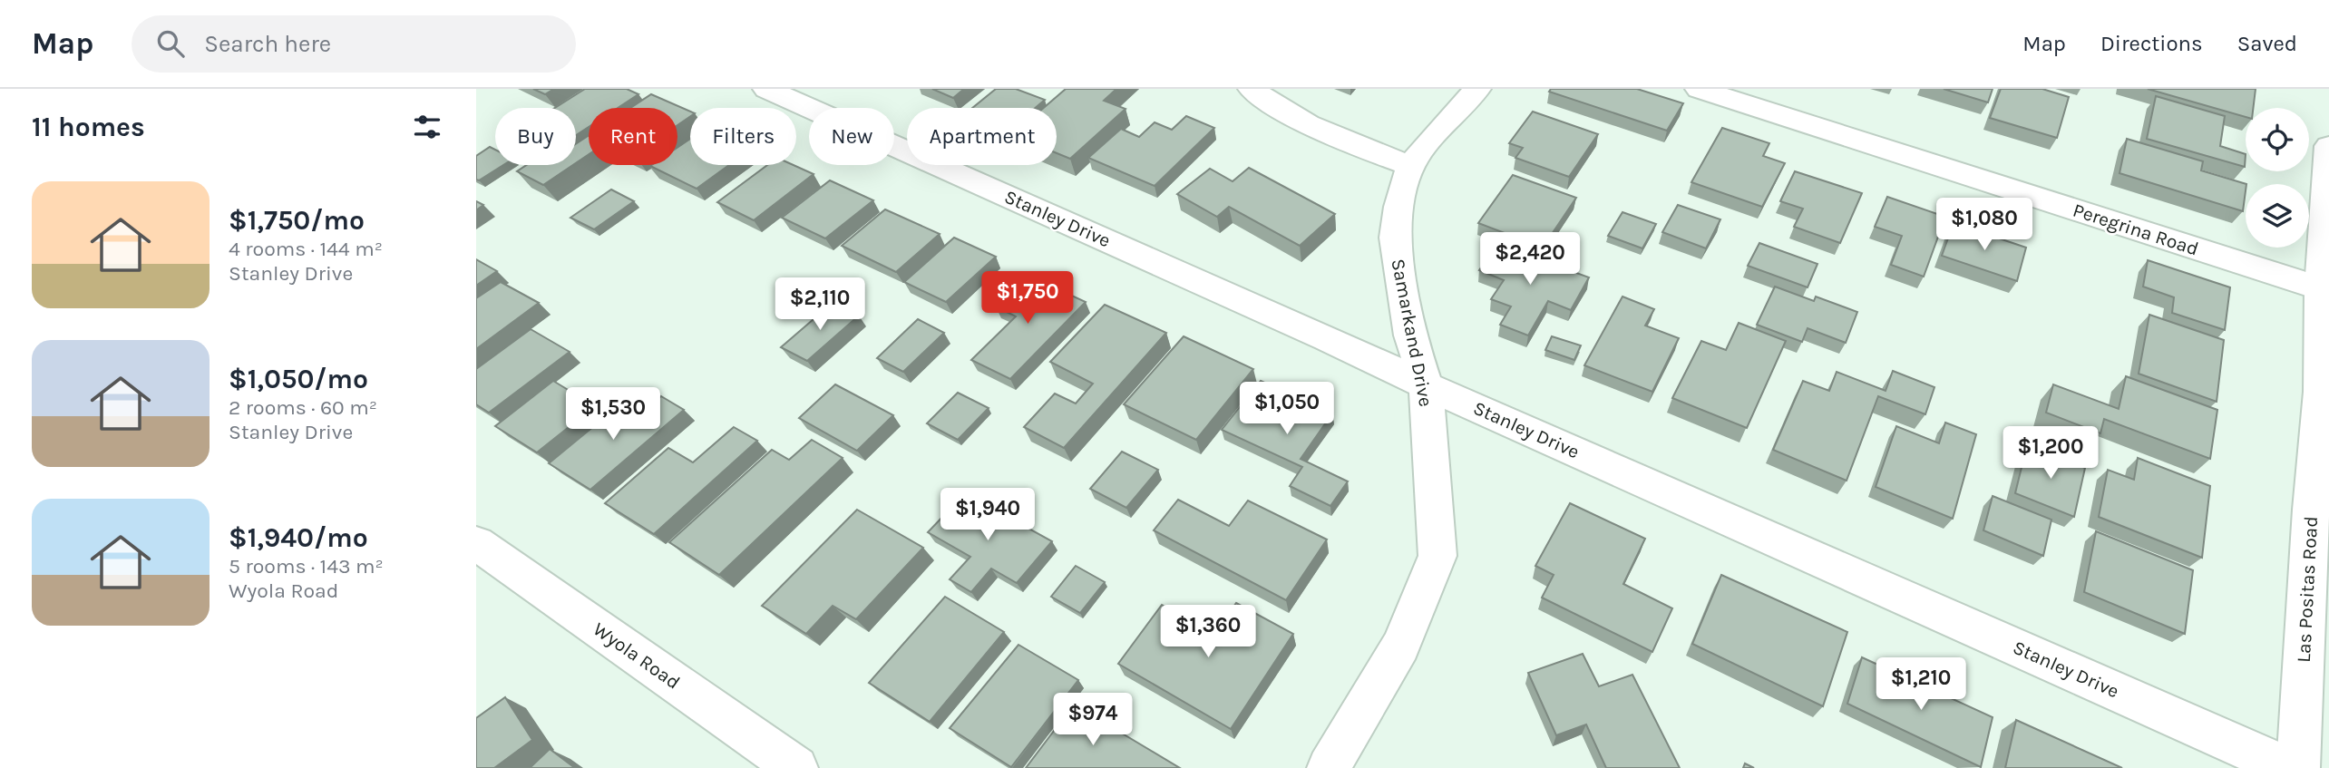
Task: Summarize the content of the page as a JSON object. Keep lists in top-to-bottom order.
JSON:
{
  "streets": {
    "street": [
      "Stanley Drive",
      "Peregrina Road",
      "Samarkand Drive",
      "Las Positas Road",
      "Wyola Road"
    ]
  },
  "crossings": [
    ["Stanley Drive", "Samarkand Drive"],
    ["Peregrina Road", "Las Positas Road"]
  ],
  "page": {
    "header": "Map",
    "search": "Search here",
    "nav": ["Map", "Directions", "Saved"],
    "heading": "11 homes",
    "chip": [
      "Buy",
      "Rent",
      "Filters",
      "New",
      "Apartment"
    ],
    "list": [
      {
        "name": "$1,750/mo",
        "note": "4 rooms · 144 m² · Stanley Drive"
      },
      {
        "name": "$1,050/mo",
        "note": "2 rooms · 60 m² · Stanley Drive"
      },
      {
        "name": "$1,940/mo",
        "note": "5 rooms · 143 m² · Wyola Road"
      }
    ],
    "price": [
      "$1,080",
      "$2,420",
      "$1,750",
      "$2,110",
      "$1,050",
      "$1,530",
      "$1,200",
      "$1,940",
      "$1,360",
      "$1,210",
      "$974"
    ]
  }
}
